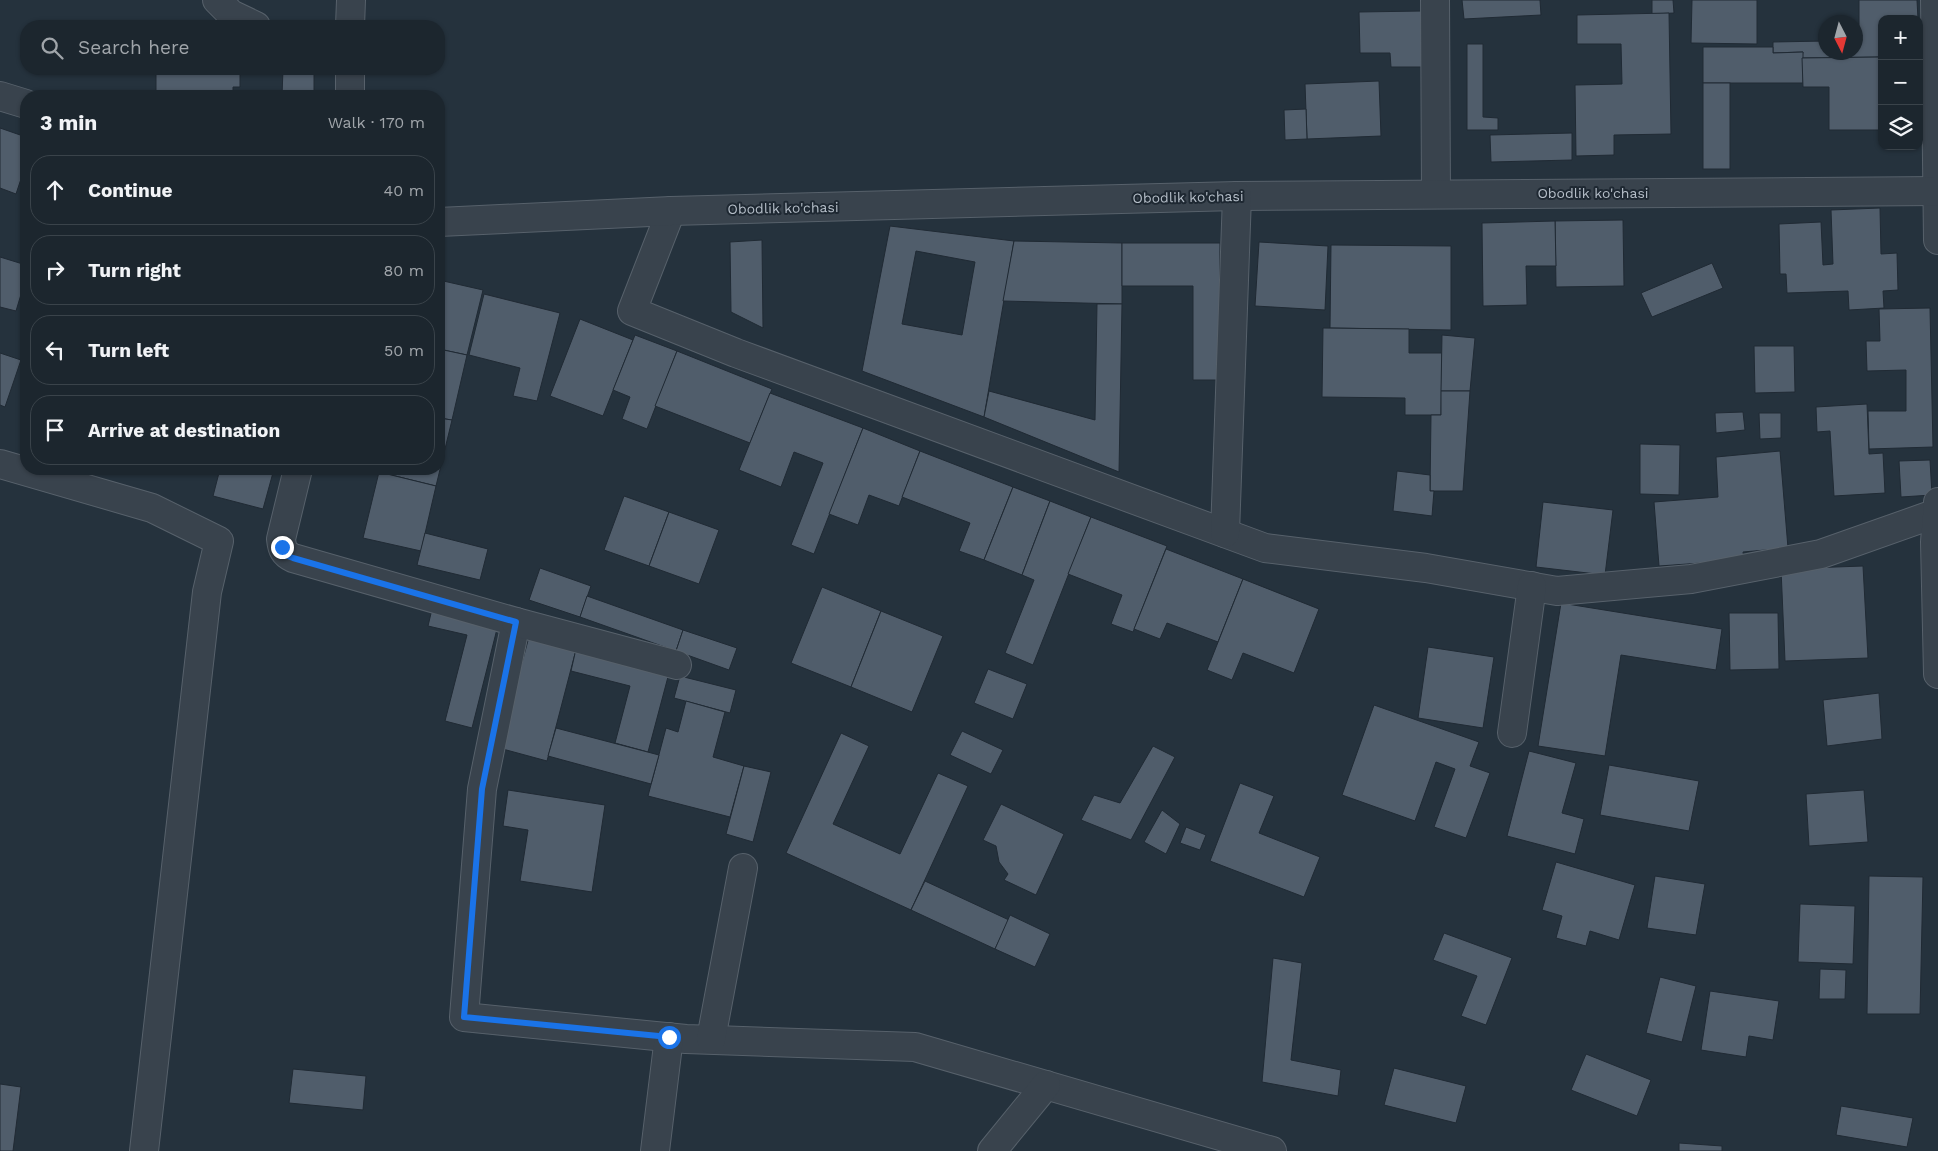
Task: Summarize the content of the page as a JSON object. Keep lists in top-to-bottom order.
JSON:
{
  "streets": {
    "street": ["Obodlik ko'chasi"]
  },
  "north": "bottom",
  "page": {
    "map_buttons": ["+", "−"],
    "search": "Search here",
    "heading": ["3 min", "Walk · 170 m"],
    "list": [
      ["Continue", "40 m"],
      ["Turn right", "80 m"],
      ["Turn left", "50 m"],
      "Arrive at destination"
    ]
  }
}
